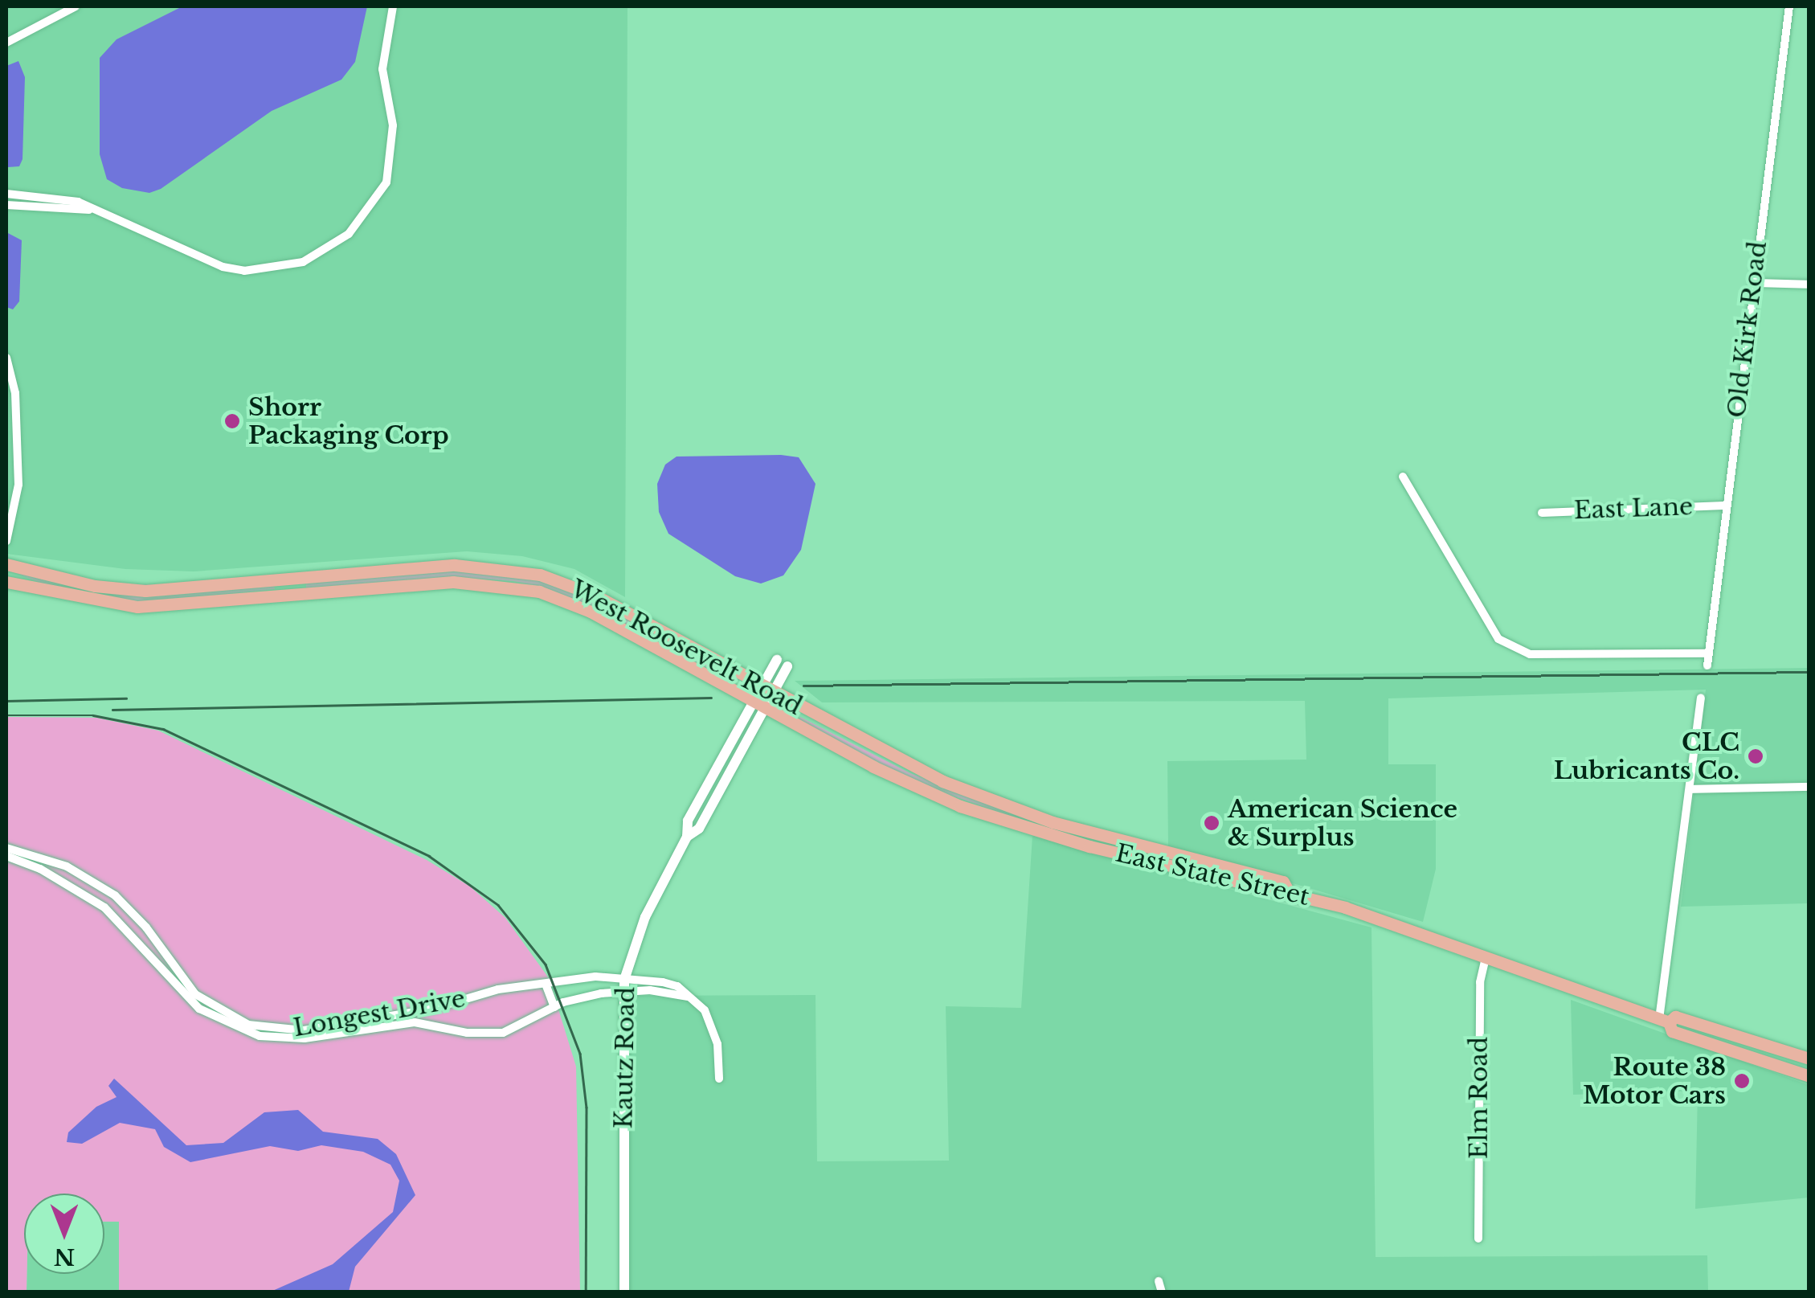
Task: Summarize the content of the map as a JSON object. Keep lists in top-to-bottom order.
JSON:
{
  "streets": {
    "main road": ["West Roosevelt Road", "East State Street"],
    "street": [
      "Old Kirk Road",
      "East Lane",
      "Longest Drive",
      "Kautz Road",
      "Elm Road"
    ]
  },
  "crossings": [
    ["Old Kirk Road", "East Lane"],
    ["West Roosevelt Road", "East State Street"],
    ["West Roosevelt Road", "Kautz Road"],
    ["East State Street", "Kautz Road"],
    ["East State Street", "Elm Road"],
    ["Longest Drive", "Kautz Road"]
  ],
  "places": [
    "Shorr Packaging Corp",
    "CLC Lubricants Co.",
    "American Science & Surplus",
    "Route 38 Motor Cars"
  ],
  "north": "bottom"
}
